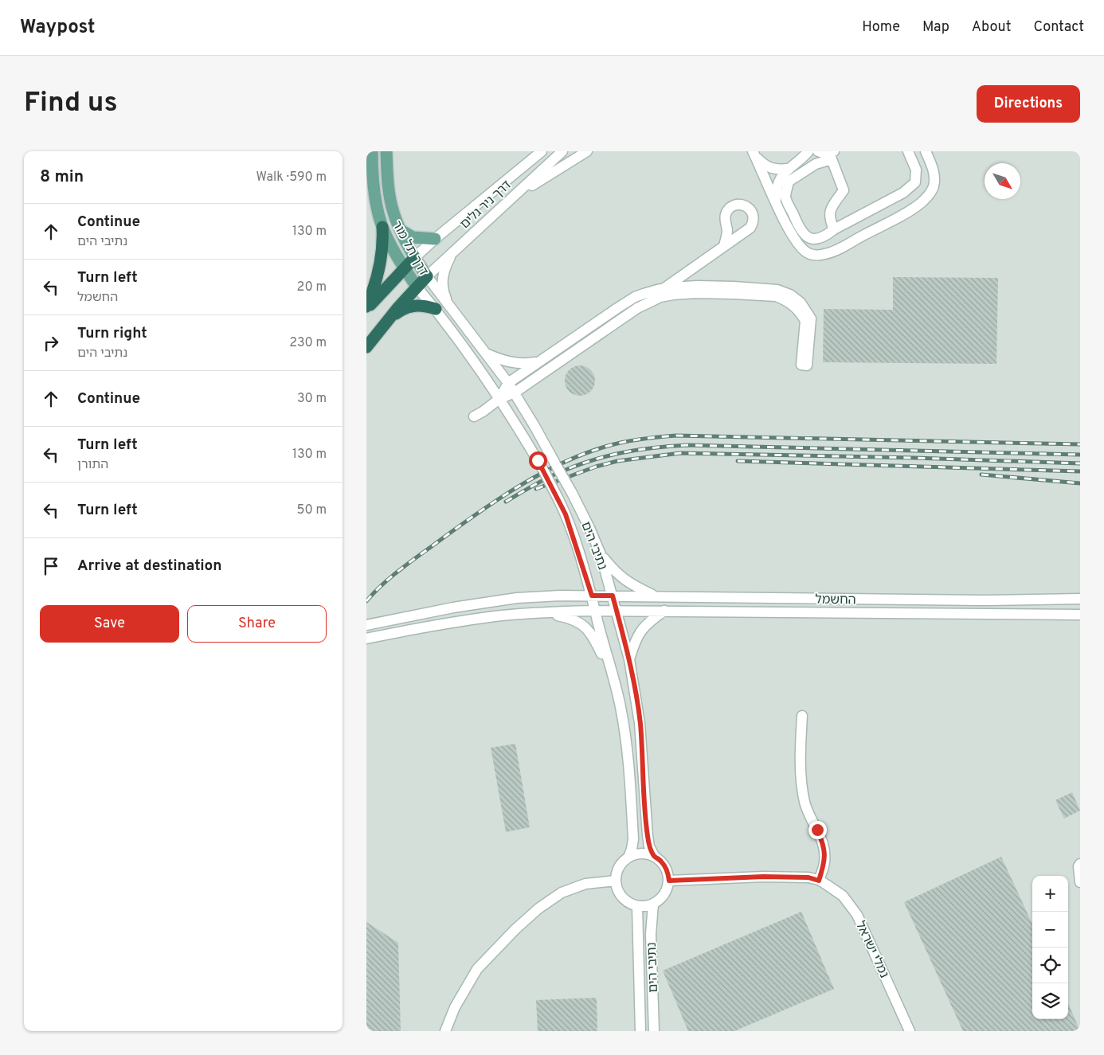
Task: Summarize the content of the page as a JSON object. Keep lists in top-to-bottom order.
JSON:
{
  "streets": {
    "main road": ["דרך תל מור"],
    "street": [
      "דרך ניר גלים",
      "נתיבי הים",
      "החשמל",
      "נמלי ישראל"
    ]
  },
  "crossings": [
    ["דרך ניר גלים", "דרך תל מור"],
    ["דרך ניר גלים", "נתיבי הים"],
    ["דרך תל מור", "נתיבי הים"],
    ["נתיבי הים", "החשמל"]
  ],
  "north": "bottom right",
  "page": {
    "header": "Waypost",
    "nav": [
      "Home",
      "Map",
      "About",
      "Contact"
    ],
    "buttons": [
      "Directions",
      ["Save", "Share"]
    ],
    "title": "Find us",
    "heading": ["8 min", "Walk · 590 m"],
    "list": [
      ["Continue", "נתיבי הים", "130 m"],
      ["Turn left", "החשמל", "20 m"],
      ["Turn right", "נתיבי הים", "230 m"],
      ["Continue", "30 m"],
      ["Turn left", "התורן", "130 m"],
      ["Turn left", "50 m"],
      "Arrive at destination"
    ],
    "map_buttons": ["+", "−"]
  }
}
